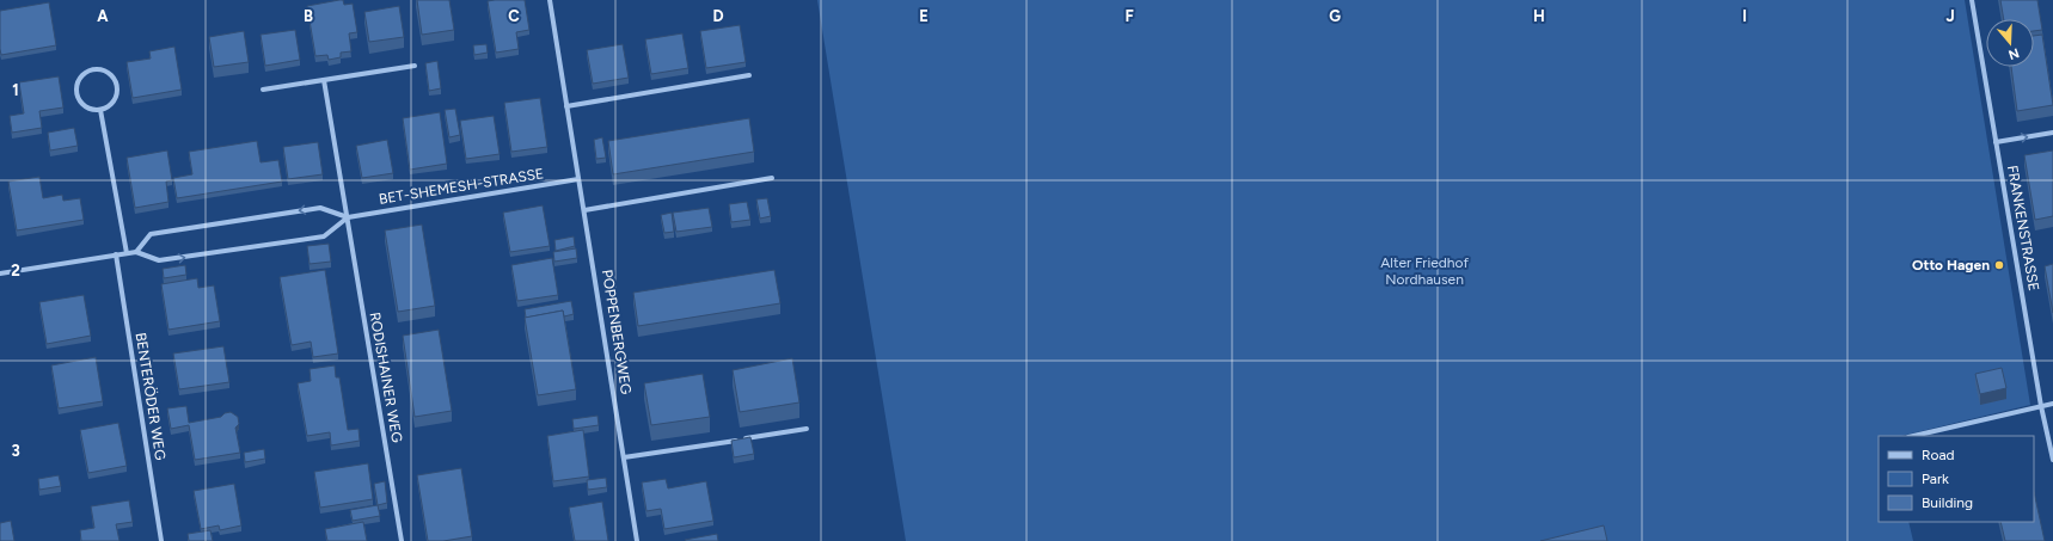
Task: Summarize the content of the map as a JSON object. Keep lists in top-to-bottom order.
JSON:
{
  "streets": {
    "street": [
      "BET-SHEMESH-STRASSE",
      "FRANKENSTRASSE",
      "POPPENBERGWEG",
      "RODISHAINER WEG",
      "BENTERÖDER WEG"
    ]
  },
  "crossings": [
    ["BET-SHEMESH-STRASSE", "POPPENBERGWEG"],
    ["BET-SHEMESH-STRASSE", "RODISHAINER WEG"]
  ],
  "parks": ["Alter Friedhof Nordhausen"],
  "places": ["Otto Hagen"],
  "legend": ["Road", "Park", "Building"],
  "north": "bottom",
  "grid": {
    "columns": [
      "A",
      "B",
      "C",
      "D",
      "E",
      "F",
      "G",
      "H",
      "I",
      "J"
    ],
    "rows": ["1", "2", "3"]
  }
}
